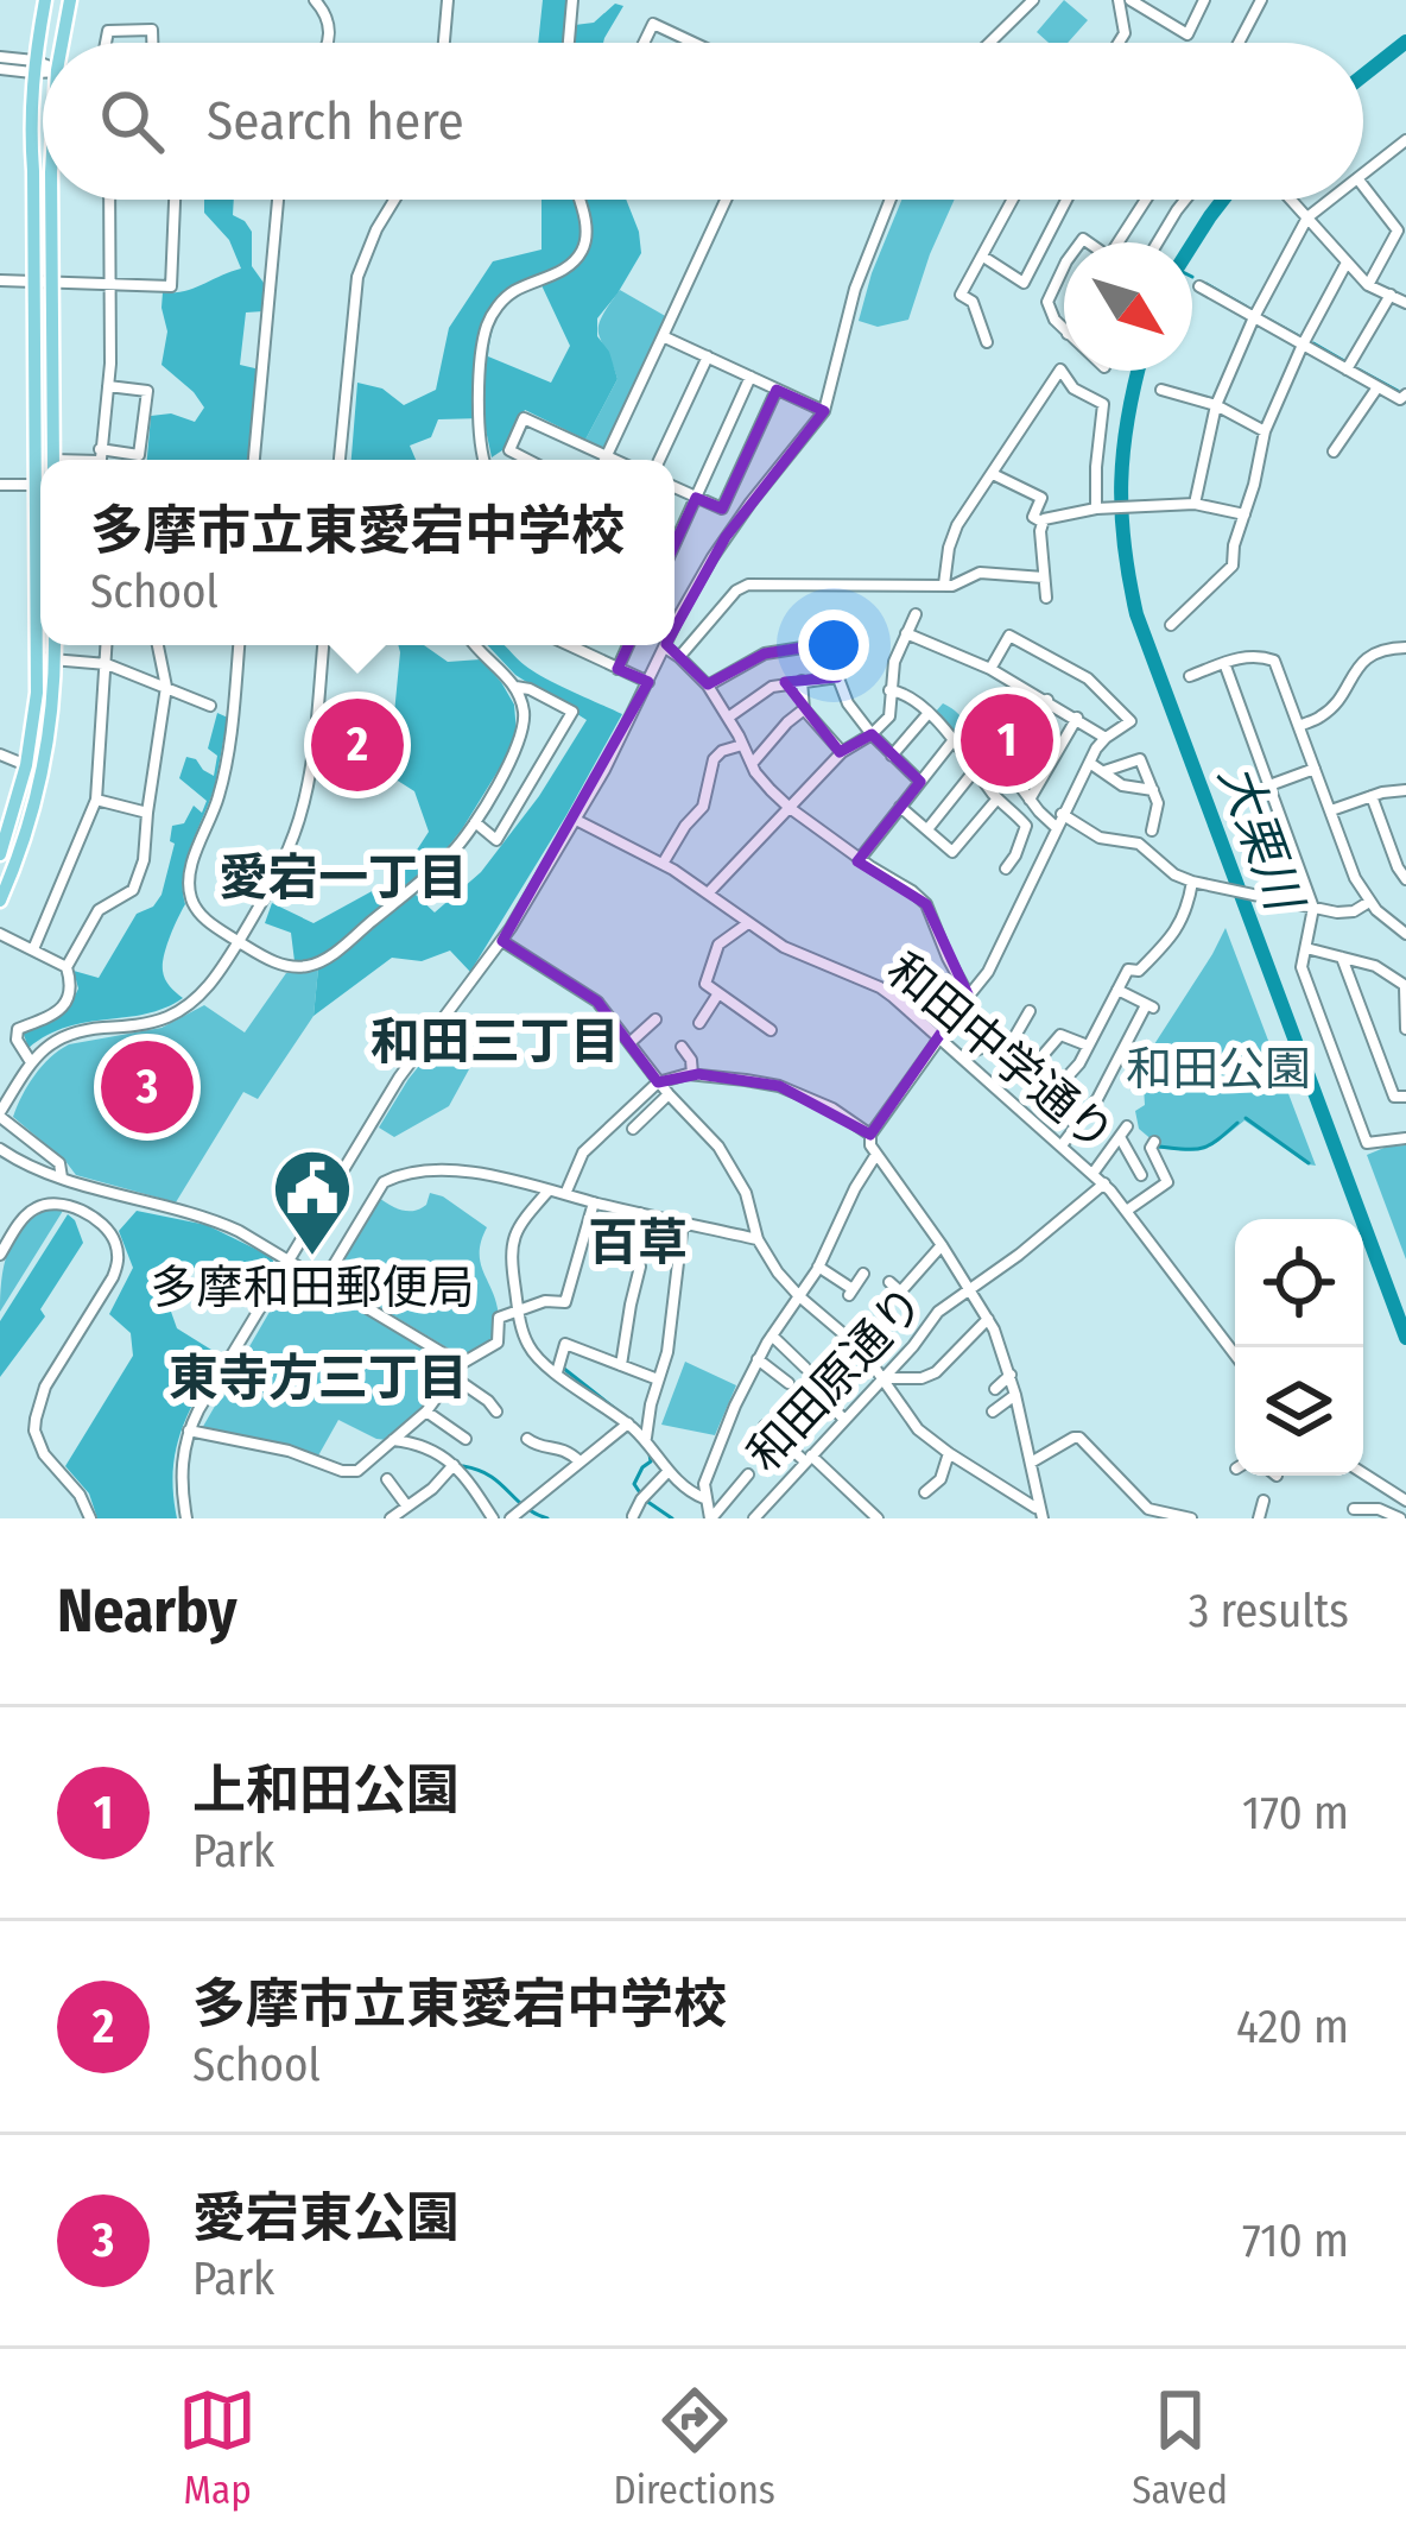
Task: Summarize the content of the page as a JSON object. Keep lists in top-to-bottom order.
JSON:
{
  "streets": {
    "street": ["和田中学通り", "和田原通り"]
  },
  "crossings": [
    ["和田中学通り", "和田原通り"]
  ],
  "districts": [
    "愛宕一丁目",
    "和田三丁目",
    "百草",
    "東寺方三丁目"
  ],
  "water": ["大栗川"],
  "parks": ["和田公園"],
  "places": {
    "public building": ["多摩和田郵便局"]
  },
  "north": "bottom right",
  "page": {
    "search": "Search here",
    "popup": ["多摩市立東愛宕中学校", "School"],
    "pins": ["1", "2", "3"],
    "heading": ["Nearby", "3 results"],
    "list": [
      {
        "mark": "1",
        "name": "上和田公園",
        "note": "Park",
        "value": "170 m"
      },
      {
        "mark": "2",
        "name": "多摩市立東愛宕中学校",
        "note": "School",
        "value": "420 m"
      },
      {
        "mark": "3",
        "name": "愛宕東公園",
        "note": "Park",
        "value": "710 m"
      }
    ],
    "nav": ["Map", "Directions", "Saved"]
  }
}
